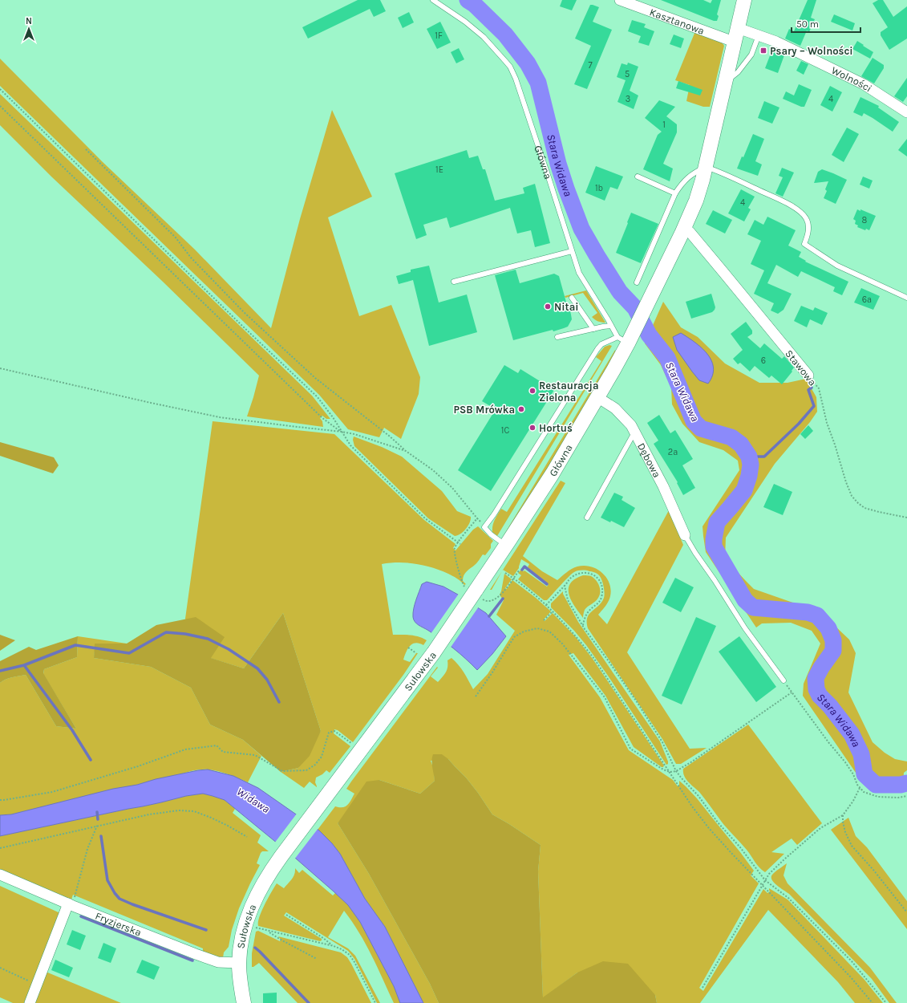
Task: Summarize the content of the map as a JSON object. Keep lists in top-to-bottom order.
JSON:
{
  "streets": {
    "main road": ["Główna", "Sułowska"],
    "street": [
      "Kasztanowa",
      "Wolności",
      "Stawowa",
      "Dębowa",
      "Fryzjerska"
    ]
  },
  "crossings": [
    ["Kasztanowa", "Główna"],
    ["Wolności", "Główna"],
    ["Główna", "Stawowa"],
    ["Główna", "Dębowa"],
    ["Główna", "Sułowska"],
    ["Sułowska", "Fryzjerska"]
  ],
  "water": ["Stara Widawa", "Widawa"],
  "places": {
    "transit": ["Psary – Wolności"],
    "other": [
      "Nitai",
      "Restauracja Zielona",
      "PSB Mrówka",
      "Hortuś"
    ]
  },
  "house_numbers": [
    "1F",
    "7",
    "5",
    "3",
    "4",
    "1",
    "1E",
    "1b",
    "4",
    "8",
    "6a",
    "6",
    "1C",
    "2a"
  ],
  "scale_bar": "50 m",
  "north": "top"
}
